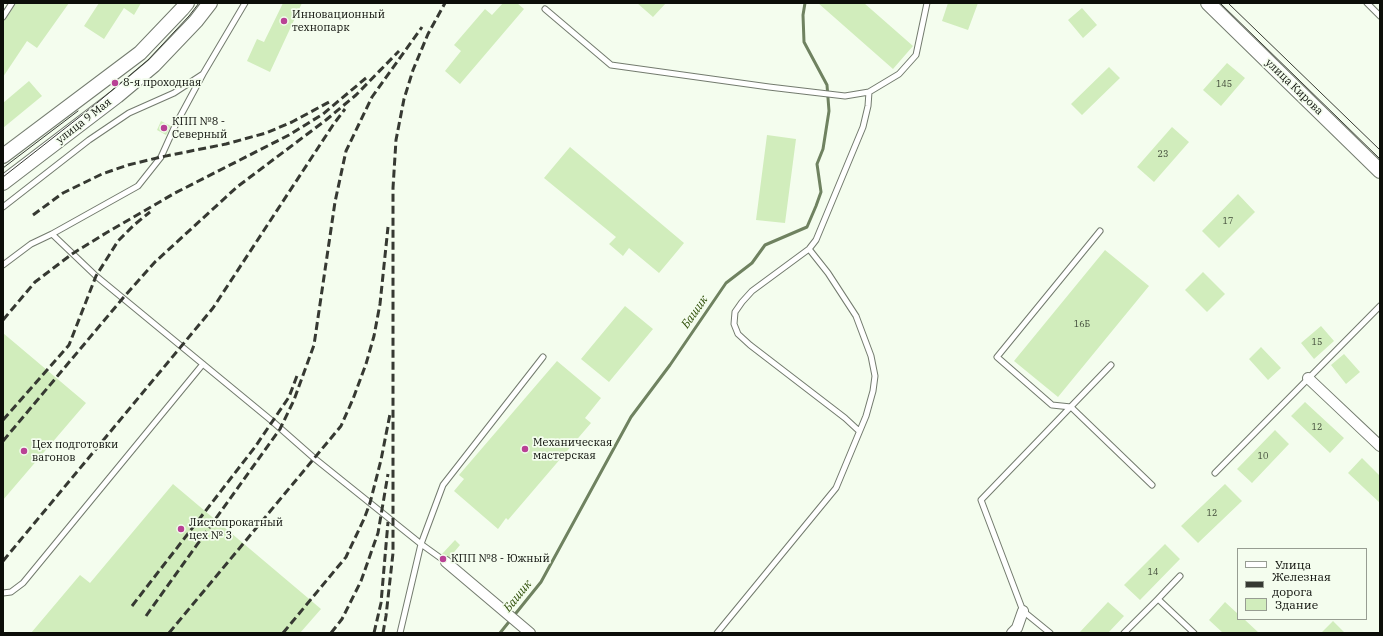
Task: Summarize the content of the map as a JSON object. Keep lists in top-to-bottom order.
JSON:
{
  "streets": {
    "main road": ["улица Кирова", "улица 9 Мая"]
  },
  "water": ["Башик"],
  "places": [
    "Инновационный технопарк",
    "8-я проходная",
    "КПП №8 - Северный",
    "Механическая мастерская",
    "Цех подготовки вагонов",
    "Листопрокатный цех № 3",
    "КПП №8 - Южный"
  ],
  "house_numbers": [
    "145",
    "23",
    "17",
    "16Б",
    "15",
    "12",
    "10",
    "12",
    "14"
  ],
  "legend": ["Улица", "Железная дорога", "Здание"]
}
